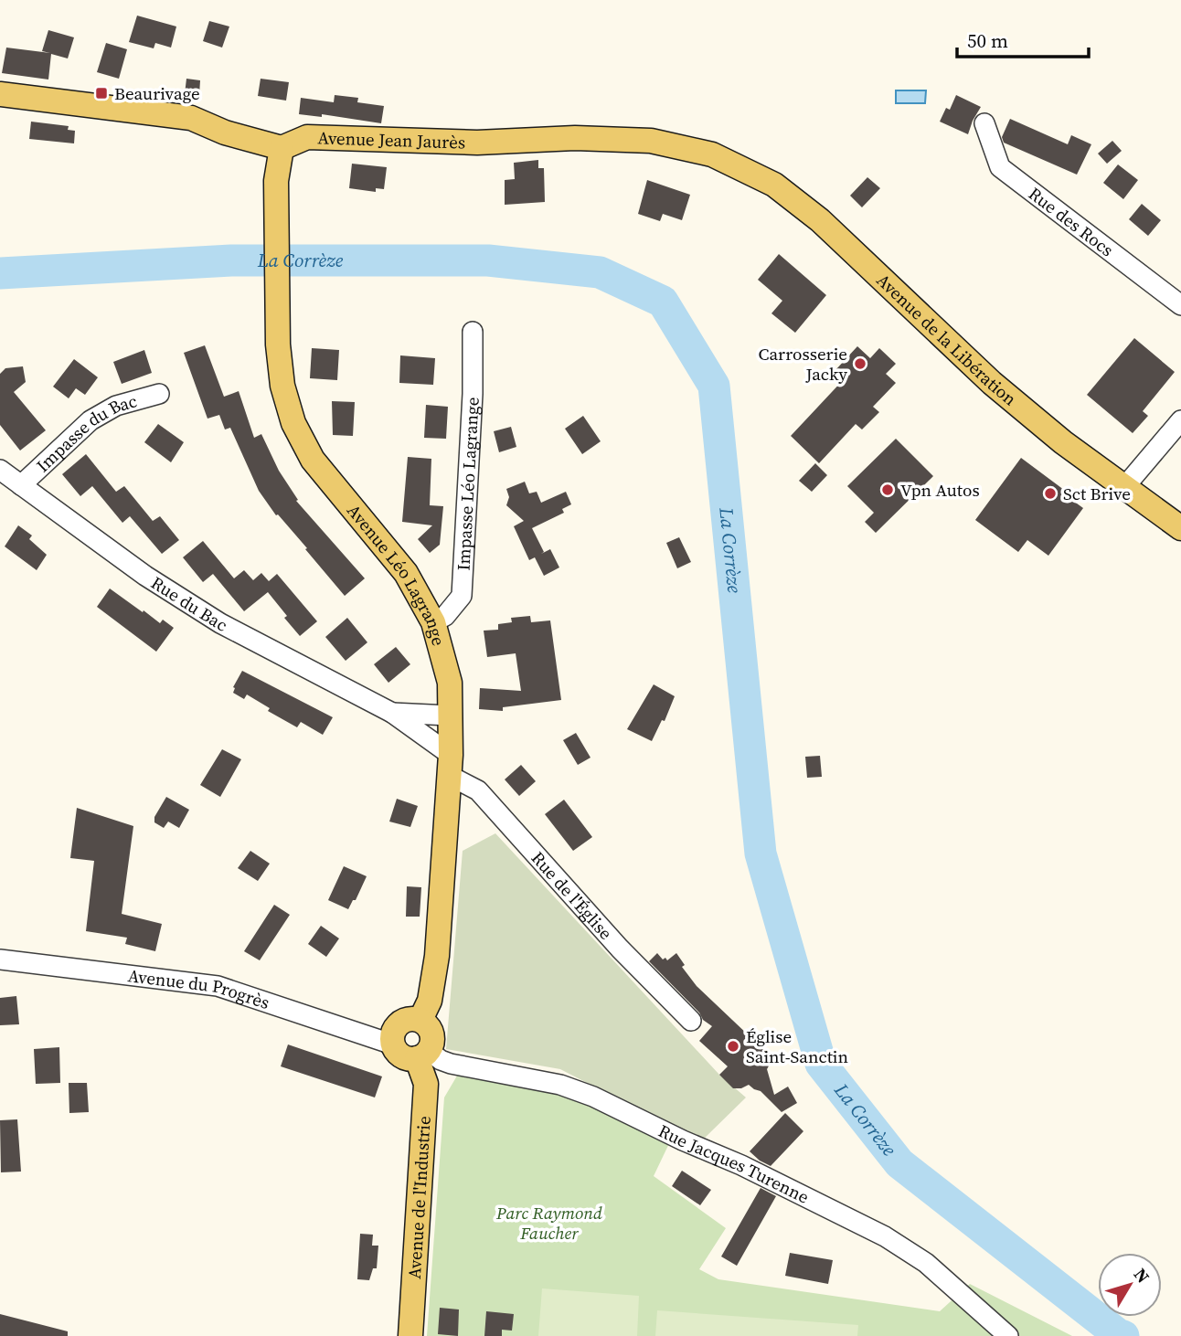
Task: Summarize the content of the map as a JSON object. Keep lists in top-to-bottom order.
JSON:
{
  "streets": {
    "main road": [
      "Avenue Jean Jaurès",
      "Avenue de la Libération",
      "Avenue Léo Lagrange",
      "Avenue de l'Industrie"
    ],
    "street": [
      "Rue des Rocs",
      "Impasse du Bac",
      "Impasse Léo Lagrange",
      "Rue du Bac",
      "Rue de l'Église",
      "Avenue du Progrès",
      "Rue Jacques Turenne"
    ]
  },
  "crossings": [
    ["Avenue Jean Jaurès", "Avenue de la Libération"],
    ["Avenue Jean Jaurès", "Avenue Léo Lagrange"],
    ["Impasse du Bac", "Rue du Bac"],
    ["Impasse Léo Lagrange", "Avenue Léo Lagrange"],
    ["Avenue Léo Lagrange", "Rue du Bac"],
    ["Avenue Léo Lagrange", "Rue de l'Église"],
    ["Avenue Léo Lagrange", "Avenue du Progrès"],
    ["Avenue Léo Lagrange", "Rue Jacques Turenne"],
    ["Avenue Léo Lagrange", "Avenue de l'Industrie"],
    ["Rue du Bac", "Rue de l'Église"],
    ["Avenue du Progrès", "Rue Jacques Turenne"],
    ["Avenue du Progrès", "Avenue de l'Industrie"],
    ["Rue Jacques Turenne", "Avenue de l'Industrie"]
  ],
  "water": ["La Corrèze"],
  "parks": ["Parc Raymond Faucher"],
  "places": {
    "transit": ["Beaurivage"],
    "other": [
      "Carrosserie Jacky",
      "Vpn Autos",
      "Sct Brive",
      "Église Saint-Sanctin"
    ]
  },
  "scale_bar": "50 m",
  "north": "top right"
}
